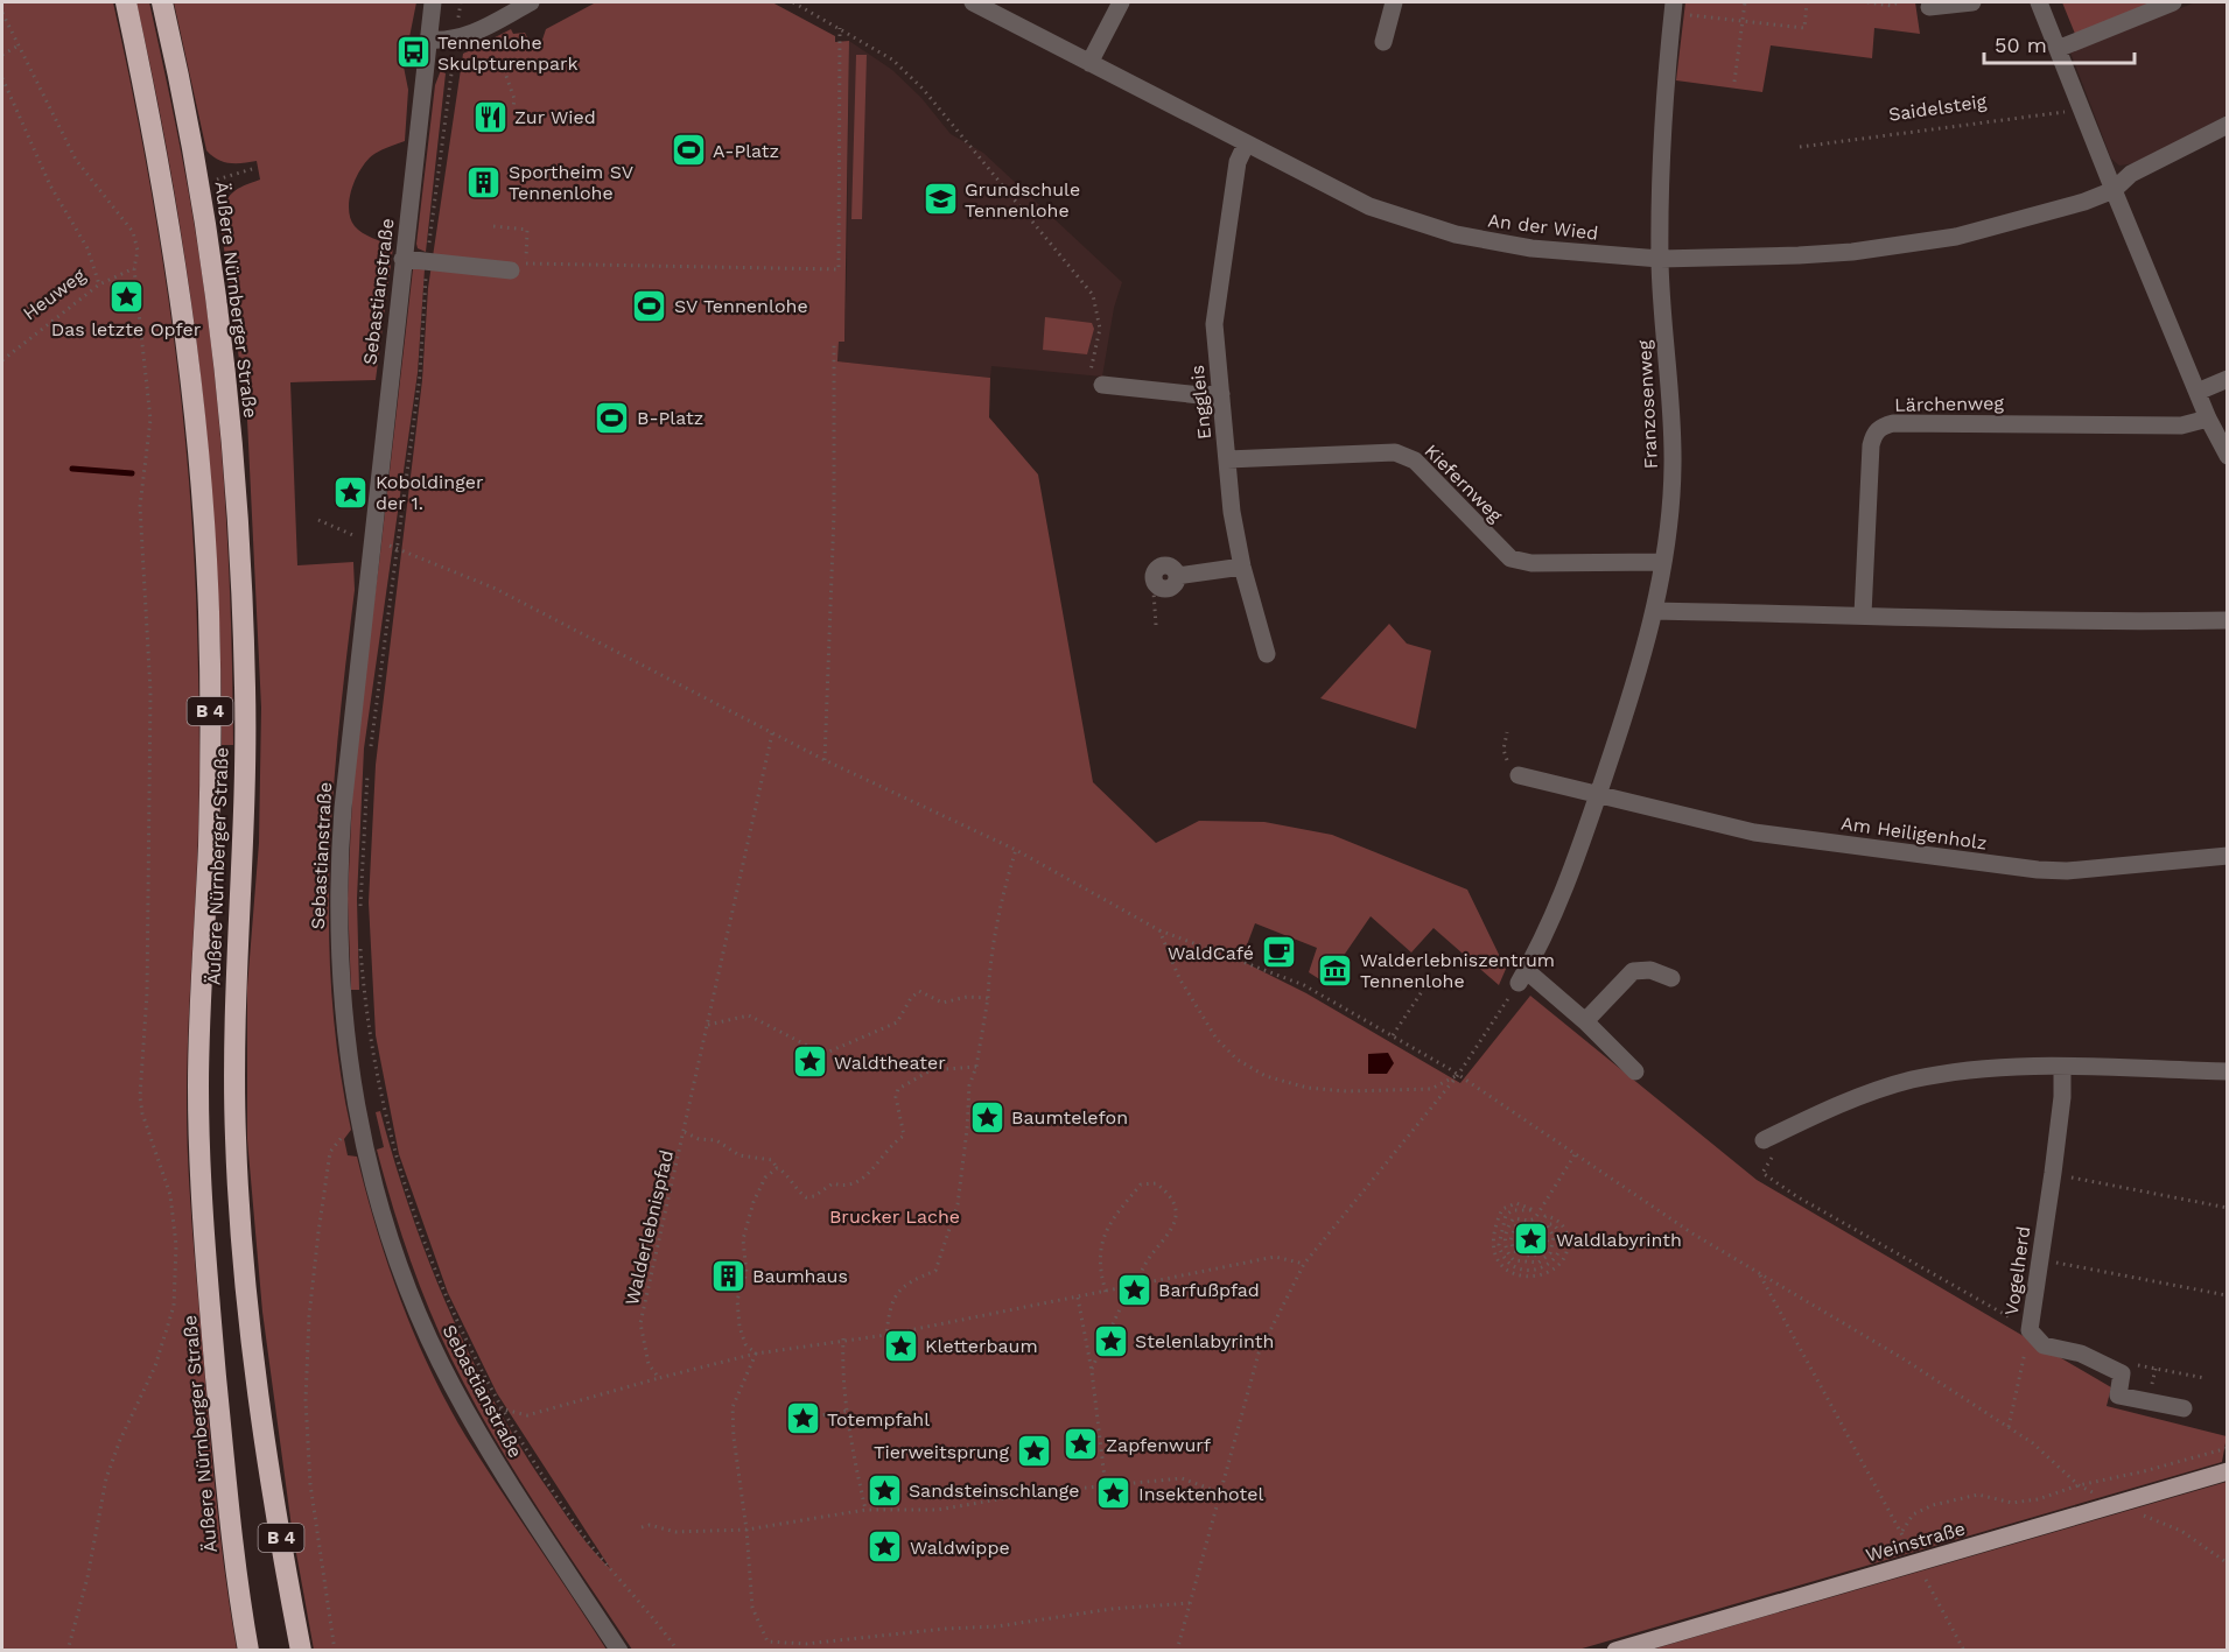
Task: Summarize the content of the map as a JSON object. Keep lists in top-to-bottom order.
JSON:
{
  "streets": {
    "highway": ["Äußere Nürnberger Straße", "B 4"],
    "main road": ["Weinstraße"],
    "street": [
      "An der Wied",
      "Sebastianstraße",
      "Enggleis",
      "Lärchenweg",
      "Franzosenweg",
      "Kiefernweg",
      "Am Heiligenholz",
      "Vogelherd"
    ],
    "path": ["Saidelsteig", "Heuweg", "Walderlebnispfad"]
  },
  "crossings": [
    ["An der Wied", "Enggleis"],
    ["An der Wied", "Franzosenweg"],
    ["Enggleis", "Kiefernweg"],
    ["Franzosenweg", "Kiefernweg"],
    ["Franzosenweg", "Am Heiligenholz"]
  ],
  "parks": ["Brucker Lache"],
  "places": {
    "bus stop": ["Tennenlohe Skulpturenpark"],
    "restaurant": ["Zur Wied"],
    "sports": ["A-Platz", "SV Tennenlohe", "B-Platz"],
    "building": ["Sportheim SV Tennenlohe", "Baumhaus"],
    "school or university": ["Grundschule Tennenlohe"],
    "place": [
      "Das letzte Opfer",
      "Koboldinger der 1.",
      "Waldtheater",
      "Baumtelefon",
      "Waldlabyrinth",
      "Barfußpfad",
      "Stelenlabyrinth",
      "Kletterbaum",
      "Totempfahl",
      "Zapfenwurf",
      "Tierweitsprung",
      "Sandsteinschlange",
      "Insektenhotel",
      "Waldwippe"
    ],
    "cafe": ["WaldCafé"],
    "museum": ["Walderlebniszentrum Tennenlohe"]
  },
  "scale_bar": "50 m"
}
